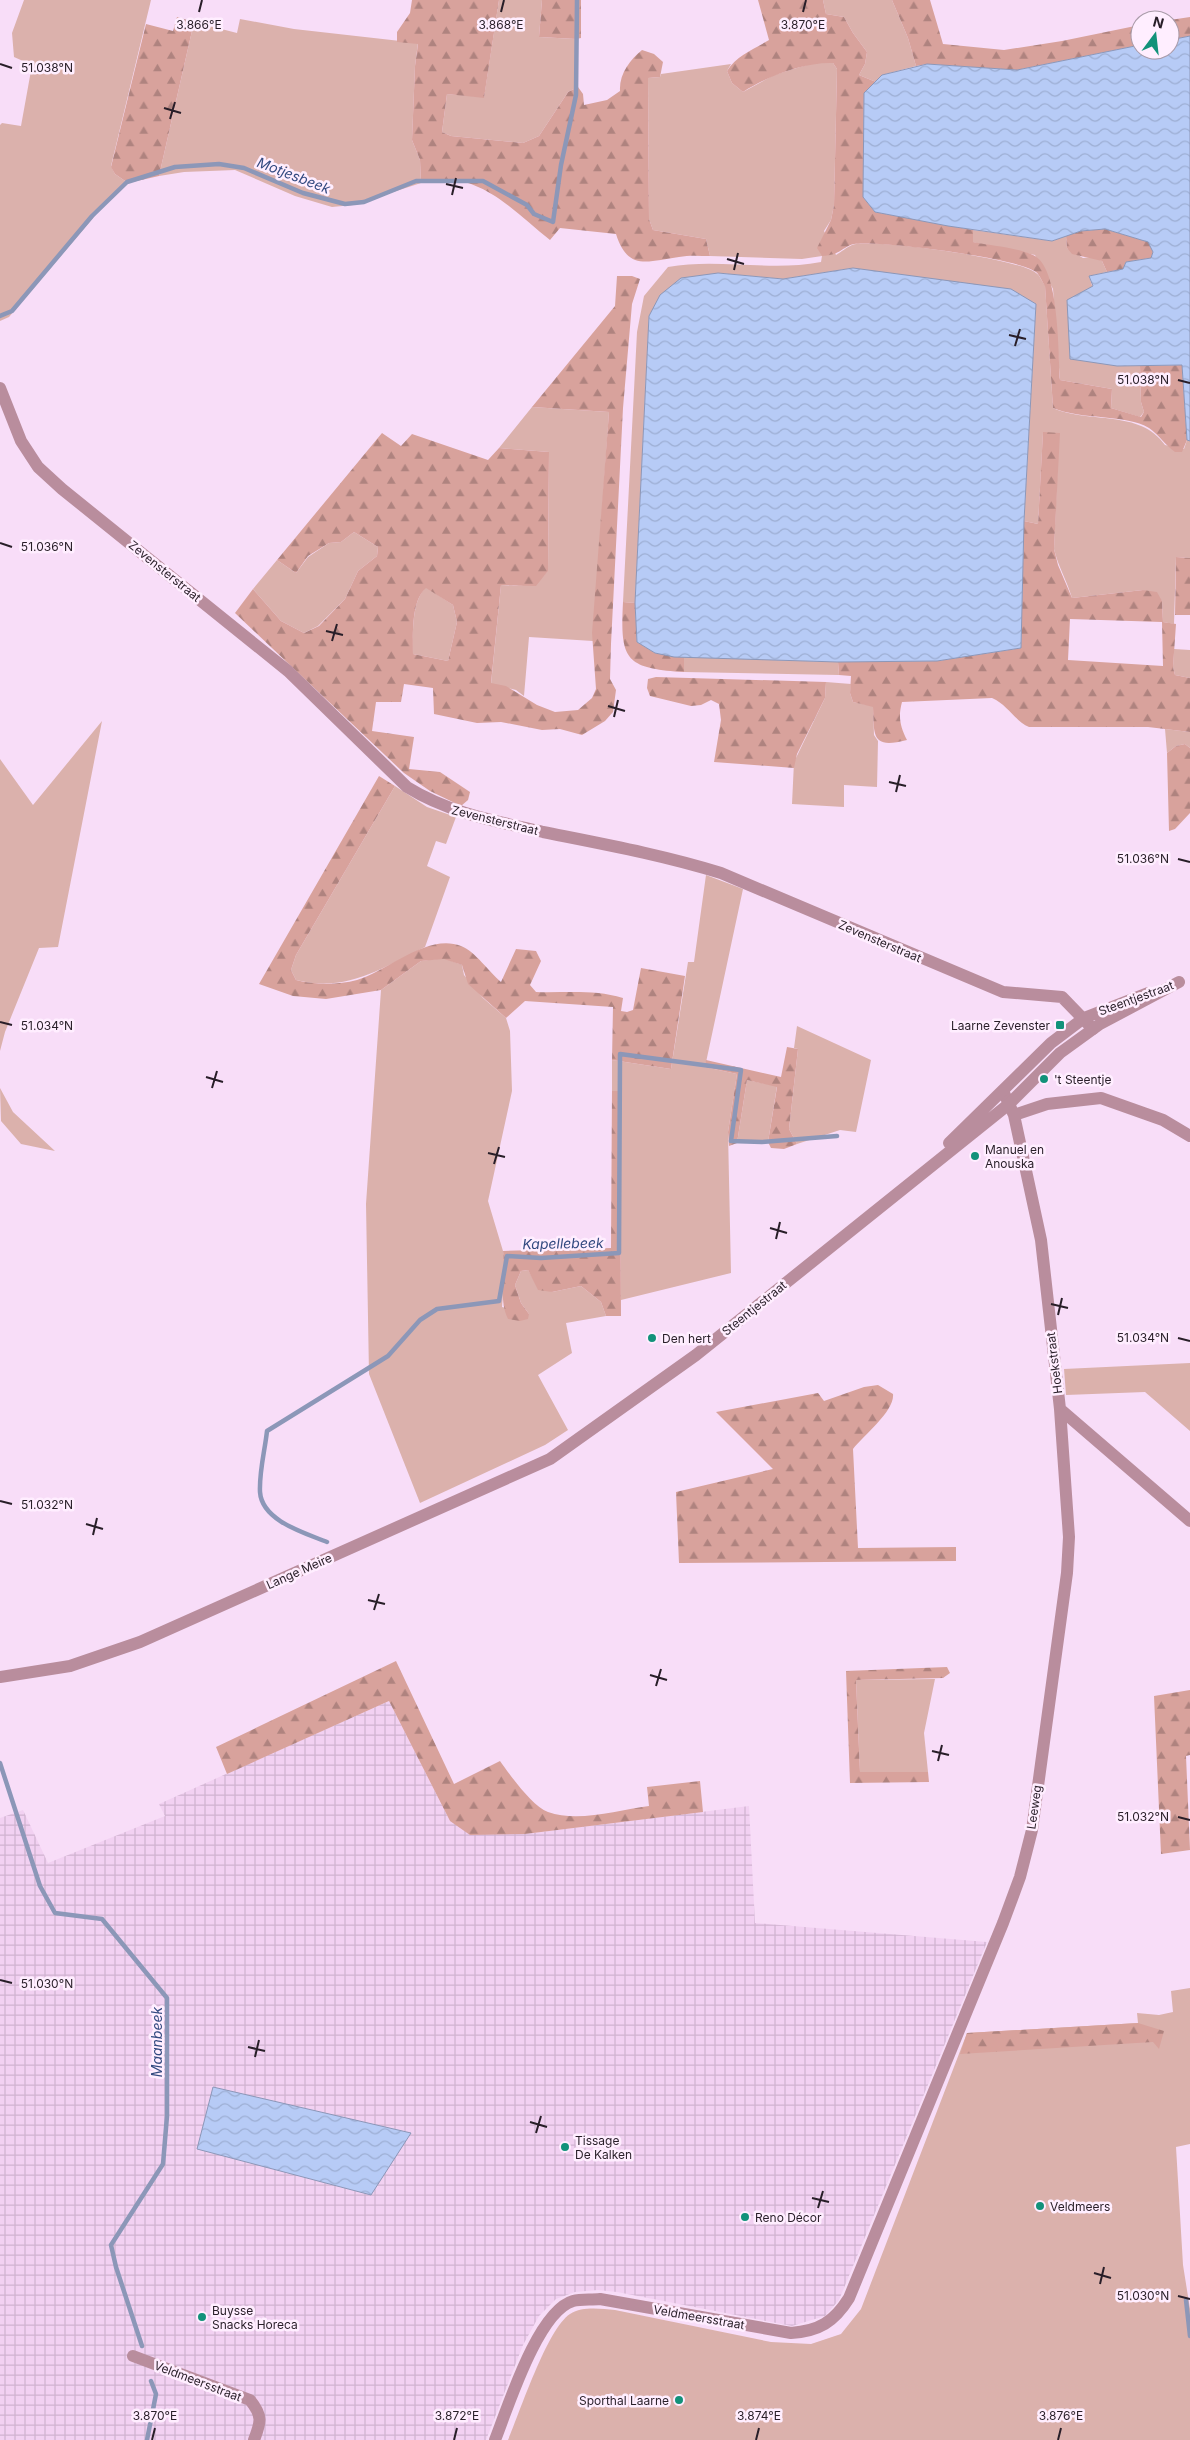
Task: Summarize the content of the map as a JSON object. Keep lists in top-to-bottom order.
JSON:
{
  "streets": {
    "street": [
      "Zevensterstraat",
      "Steentjestraat",
      "Hoekstraat",
      "Lange Meire",
      "Leeweg",
      "Veldmeersstraat"
    ]
  },
  "crossings": [
    ["Zevensterstraat", "Steentjestraat"],
    ["Steentjestraat", "Hoekstraat"],
    ["Steentjestraat", "Lange Meire"],
    ["Hoekstraat", "Leeweg"],
    ["Leeweg", "Veldmeersstraat"]
  ],
  "water": ["Motjesbeek", "Kapellebeek", "Maanbeek"],
  "places": {
    "transit": ["Laarne Zevenster"],
    "other": [
      "'t Steentje",
      "Manuel en Anouska",
      "Den hert",
      "Tissage De Kalken",
      "Veldmeers",
      "Reno Décor",
      "Buysse Snacks Horeca",
      "Sporthal Laarne"
    ]
  },
  "north": "top",
  "coordinates": [
    "3.866°E",
    "3.870°E",
    "3.868°E",
    "51.038°N",
    "51.036°N",
    "51.034°N",
    "51.032°N",
    "51.030°N",
    "3.872°E",
    "3.874°E",
    "3.876°E"
  ]
}
